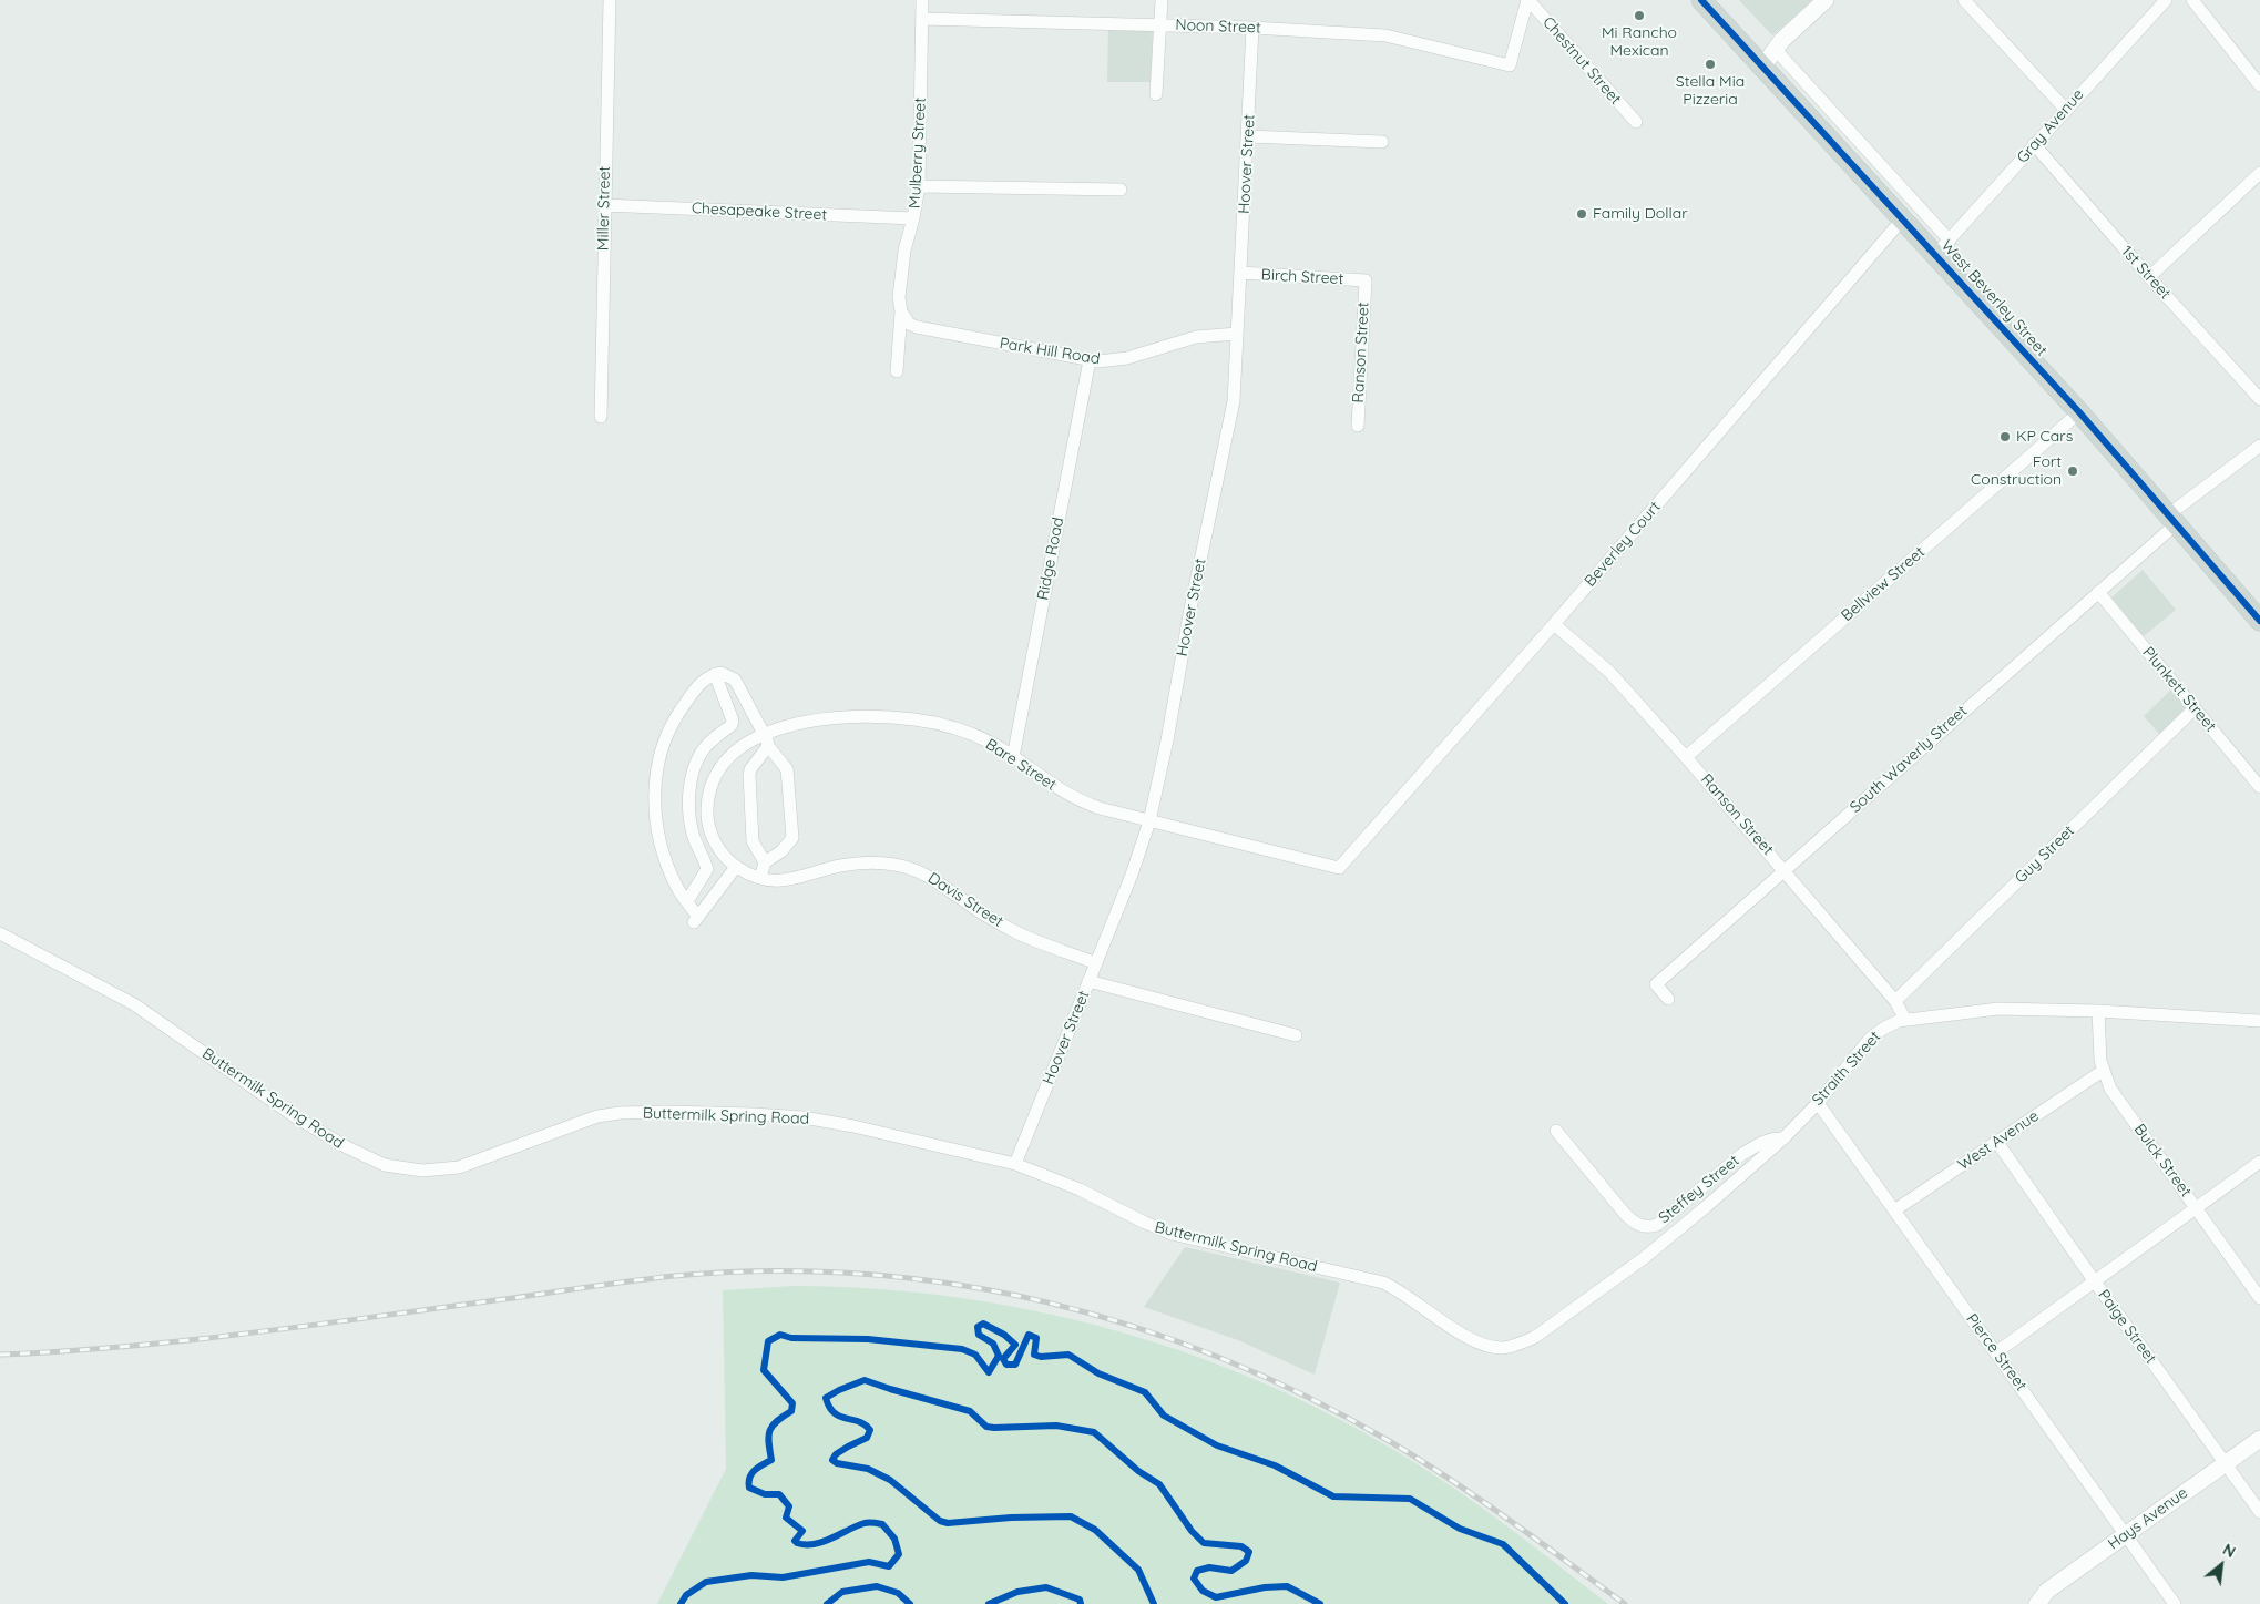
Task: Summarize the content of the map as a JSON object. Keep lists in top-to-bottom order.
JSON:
{
  "streets": {
    "main road": ["West Beverley Street"],
    "street": [
      "Noon Street",
      "Chestnut Street",
      "Gray Avenue",
      "Mulberry Street",
      "Hoover Street",
      "Miller Street",
      "Chesapeake Street",
      "1st Street",
      "Birch Street",
      "Park Hill Road",
      "Ranson Street",
      "Beverley Court",
      "Ridge Road",
      "Bellview Street",
      "Plunkett Street",
      "South Waverly Street",
      "Bare Street",
      "Guy Street",
      "Davis Street",
      "Straith Street",
      "Buttermilk Spring Road",
      "West Avenue",
      "Buick Street",
      "Steffey Street",
      "Paige Street",
      "Pierce Street",
      "Hays Avenue"
    ]
  },
  "crossings": [
    ["Noon Street", "Chestnut Street"],
    ["Noon Street", "Mulberry Street"],
    ["Noon Street", "Hoover Street"],
    ["Gray Avenue", "1st Street"],
    ["Gray Avenue", "West Beverley Street"],
    ["Mulberry Street", "Chesapeake Street"],
    ["Mulberry Street", "Park Hill Road"],
    ["Hoover Street", "Birch Street"],
    ["Hoover Street", "Park Hill Road"],
    ["Hoover Street", "Bare Street"],
    ["Hoover Street", "Davis Street"],
    ["Hoover Street", "Buttermilk Spring Road"],
    ["Miller Street", "Chesapeake Street"],
    ["Birch Street", "Ranson Street"],
    ["West Beverley Street", "Beverley Court"],
    ["West Beverley Street", "Bellview Street"],
    ["West Beverley Street", "South Waverly Street"],
    ["Park Hill Road", "Ridge Road"],
    ["Ranson Street", "Beverley Court"],
    ["Ranson Street", "Bellview Street"],
    ["Ranson Street", "South Waverly Street"],
    ["Ranson Street", "Guy Street"],
    ["Ranson Street", "Straith Street"],
    ["Beverley Court", "Bare Street"],
    ["Ridge Road", "Bare Street"],
    ["Plunkett Street", "South Waverly Street"],
    ["Plunkett Street", "Guy Street"],
    ["Bare Street", "Davis Street"],
    ["Straith Street", "Buttermilk Spring Road"],
    ["Straith Street", "Buick Street"],
    ["Straith Street", "Steffey Street"],
    ["Straith Street", "Pierce Street"],
    ["West Avenue", "Buick Street"],
    ["West Avenue", "Paige Street"],
    ["West Avenue", "Pierce Street"],
    ["Paige Street", "Hays Avenue"],
    ["Pierce Street", "Hays Avenue"]
  ],
  "places": [
    "Mi Rancho Mexican",
    "Stella Mia Pizzeria",
    "Family Dollar",
    "KP Cars",
    "Fort Construction"
  ],
  "north": "top right"
}
